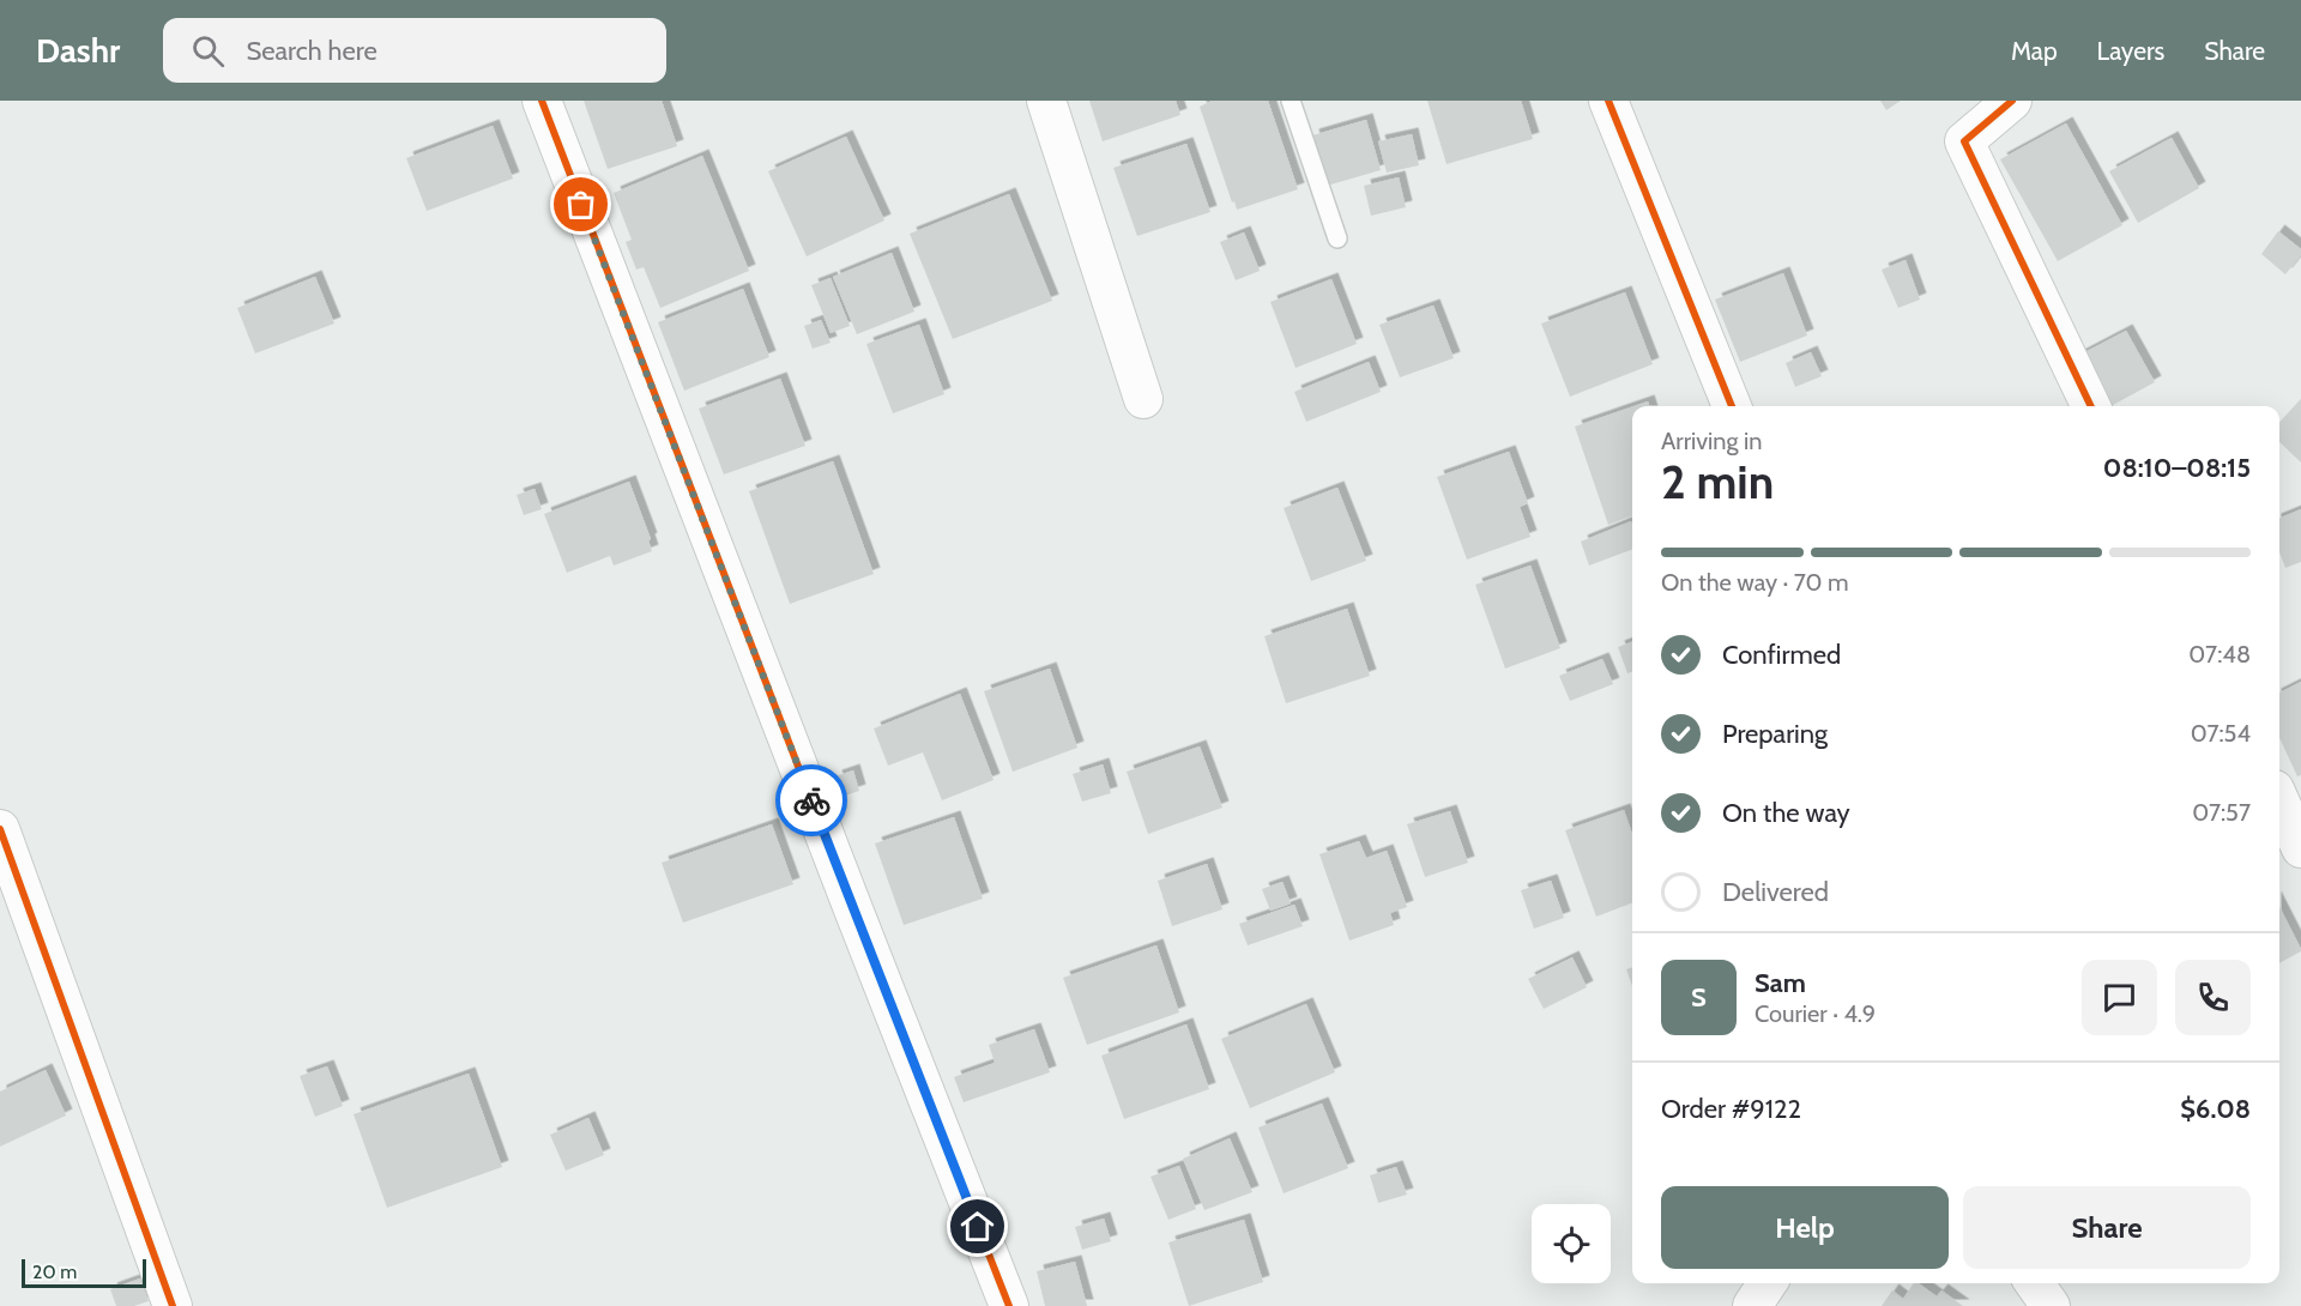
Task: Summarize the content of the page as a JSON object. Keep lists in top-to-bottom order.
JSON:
{
  "scale_bar": "20 m",
  "page": {
    "header": "Dashr",
    "search": "Search here",
    "nav": ["Map", "Layers", "Share"],
    "heading": ["2 min", "Arriving in", "08:10–08:15"],
    "panel": [
      "Sam",
      "Courier · 4.9",
      "Order #9122",
      "$6.08"
    ],
    "bar": "On the way · 70 m",
    "list": [
      ["Confirmed", "07:48"],
      ["Preparing", "07:54"],
      ["On the way", "07:57"],
      "Delivered"
    ],
    "round": "S",
    "buttons": ["Help", "Share"],
    "scale": "20 m"
  }
}
